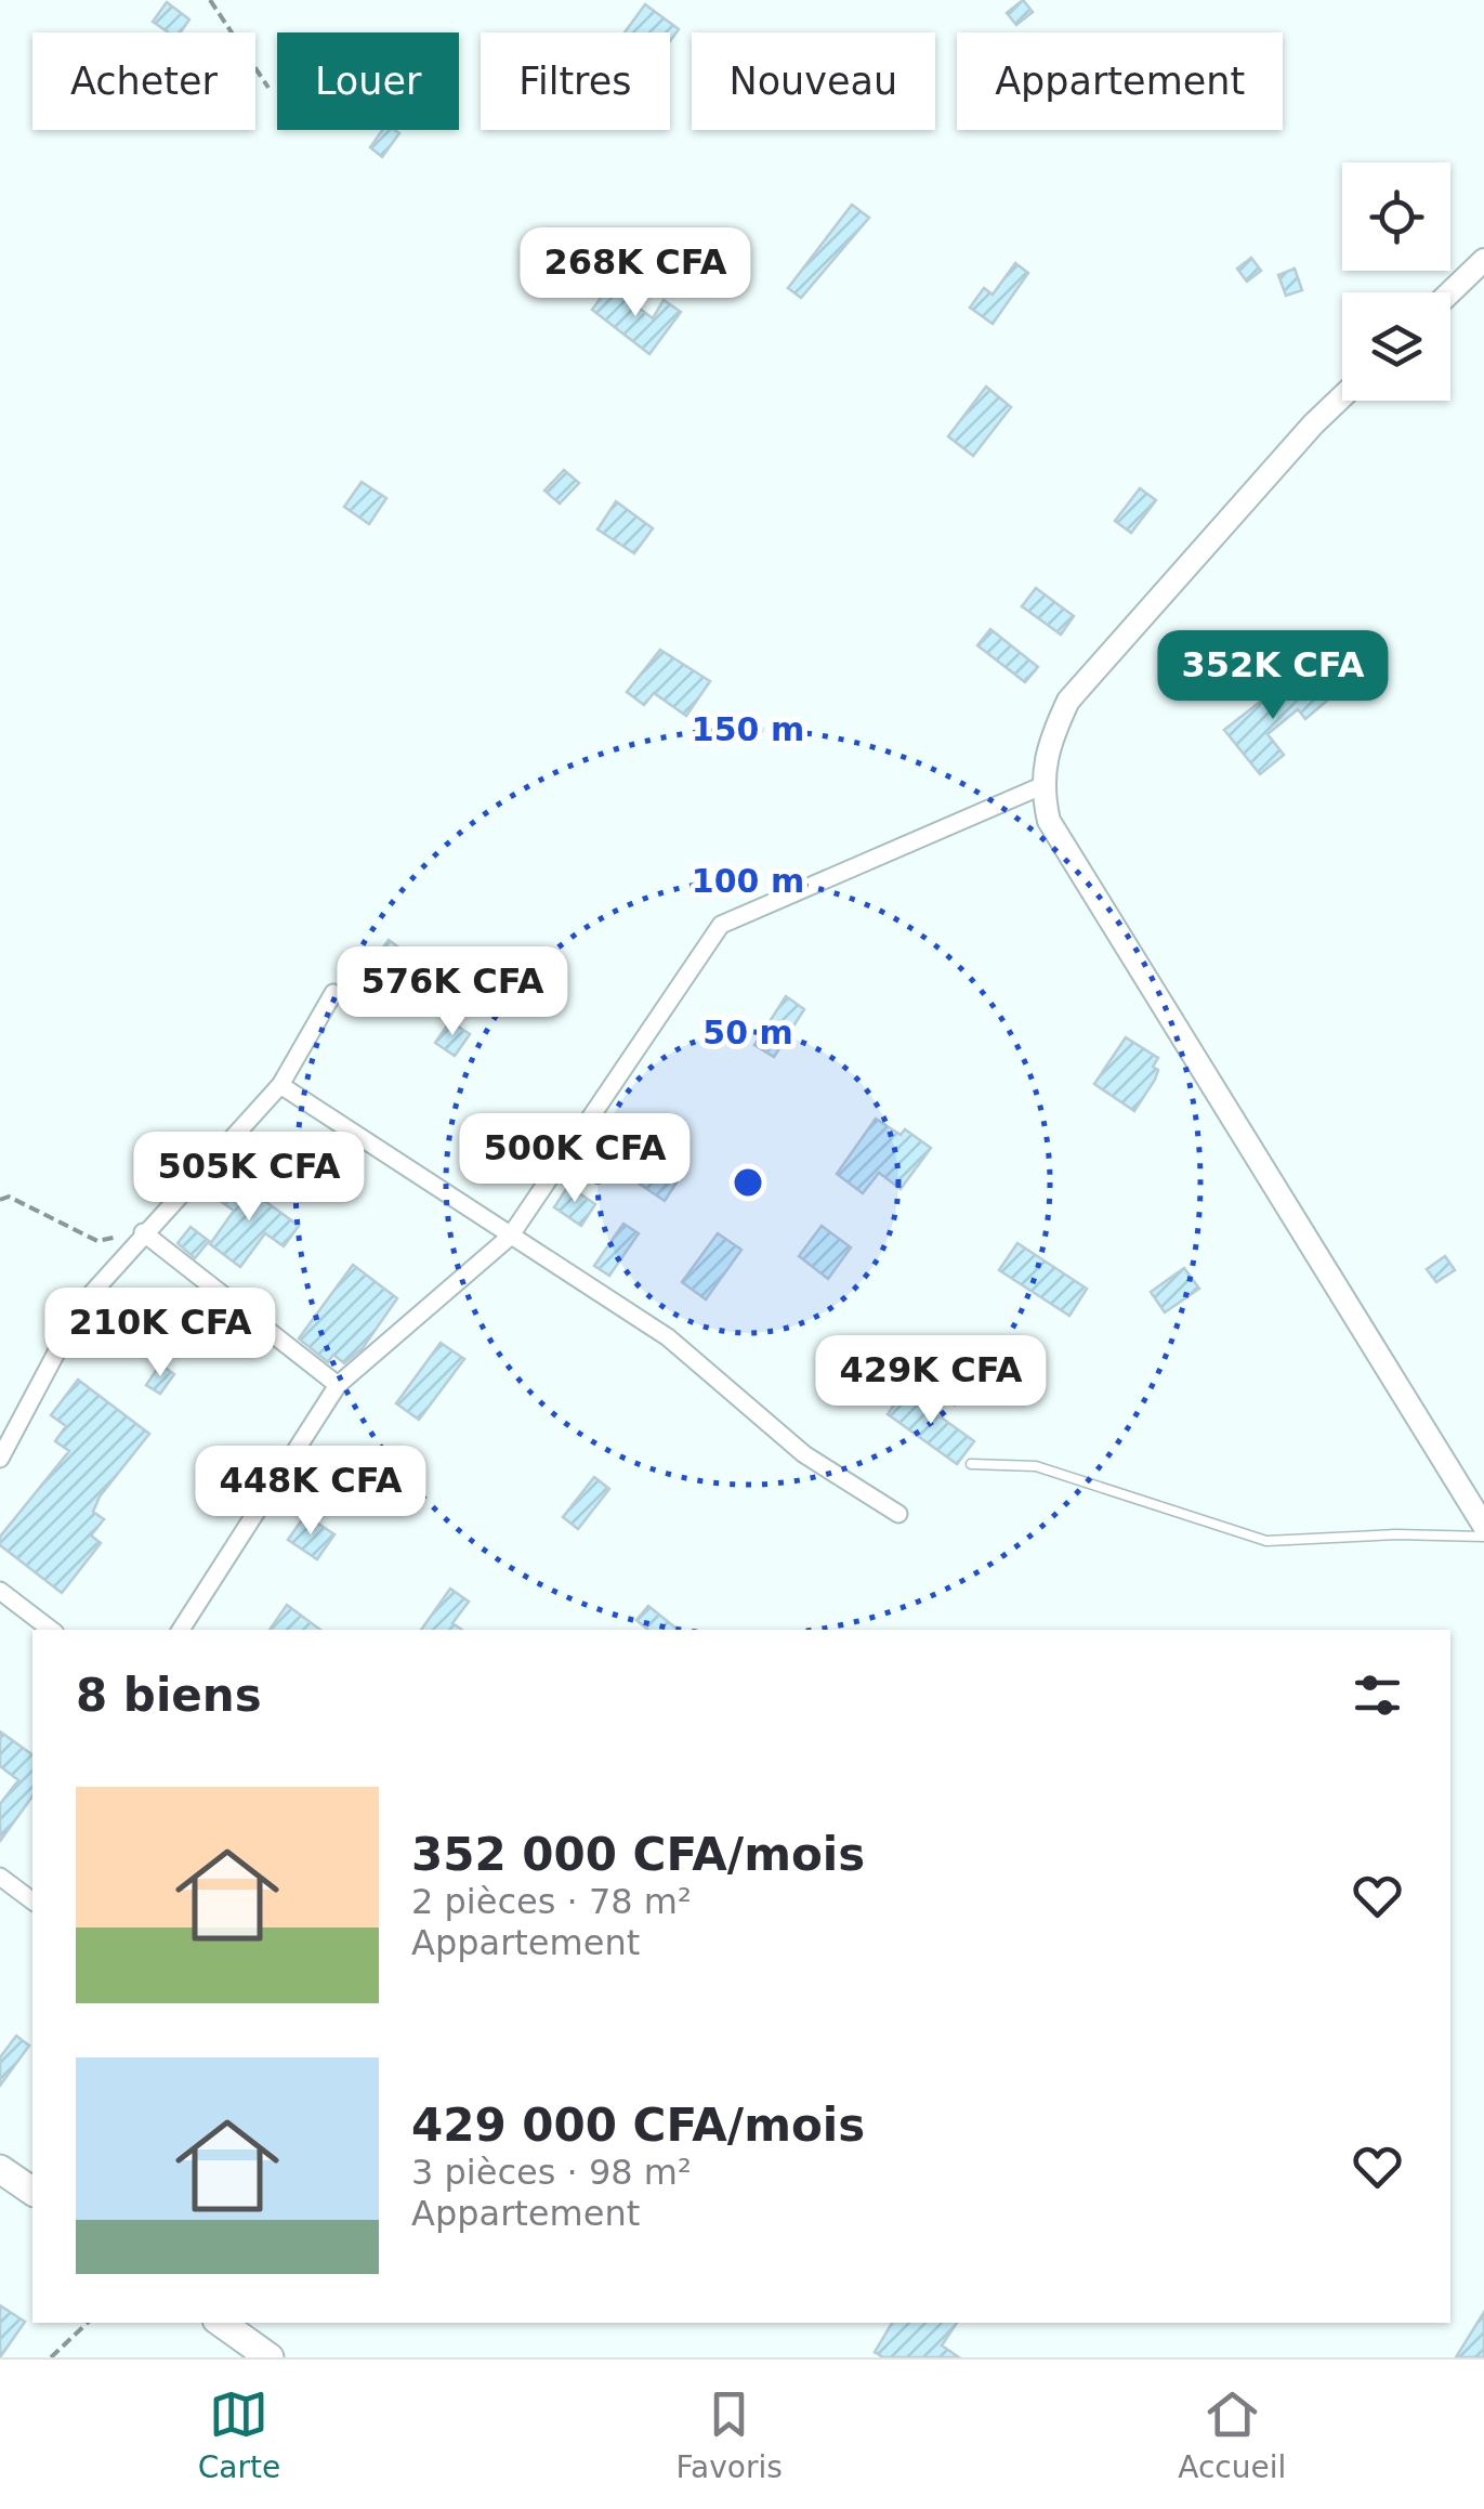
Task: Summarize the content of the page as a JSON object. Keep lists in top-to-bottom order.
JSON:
{
  "page": {
    "chip": [
      "Acheter",
      "Louer",
      "Filtres",
      "Nouveau",
      "Appartement"
    ],
    "price": [
      "268K CFA",
      "352K CFA",
      "576K CFA",
      "500K CFA",
      "505K CFA",
      "210K CFA",
      "429K CFA",
      "448K CFA"
    ],
    "heading": "8 biens",
    "list": [
      {
        "name": "352 000 CFA/mois",
        "note": "2 pièces · 78 m² · Appartement"
      },
      {
        "name": "429 000 CFA/mois",
        "note": "3 pièces · 98 m² · Appartement"
      }
    ],
    "tabs": ["Carte", "Favoris", "Accueil"]
  },
  "rings": ["150 m", "100 m", "50 m"]
}
